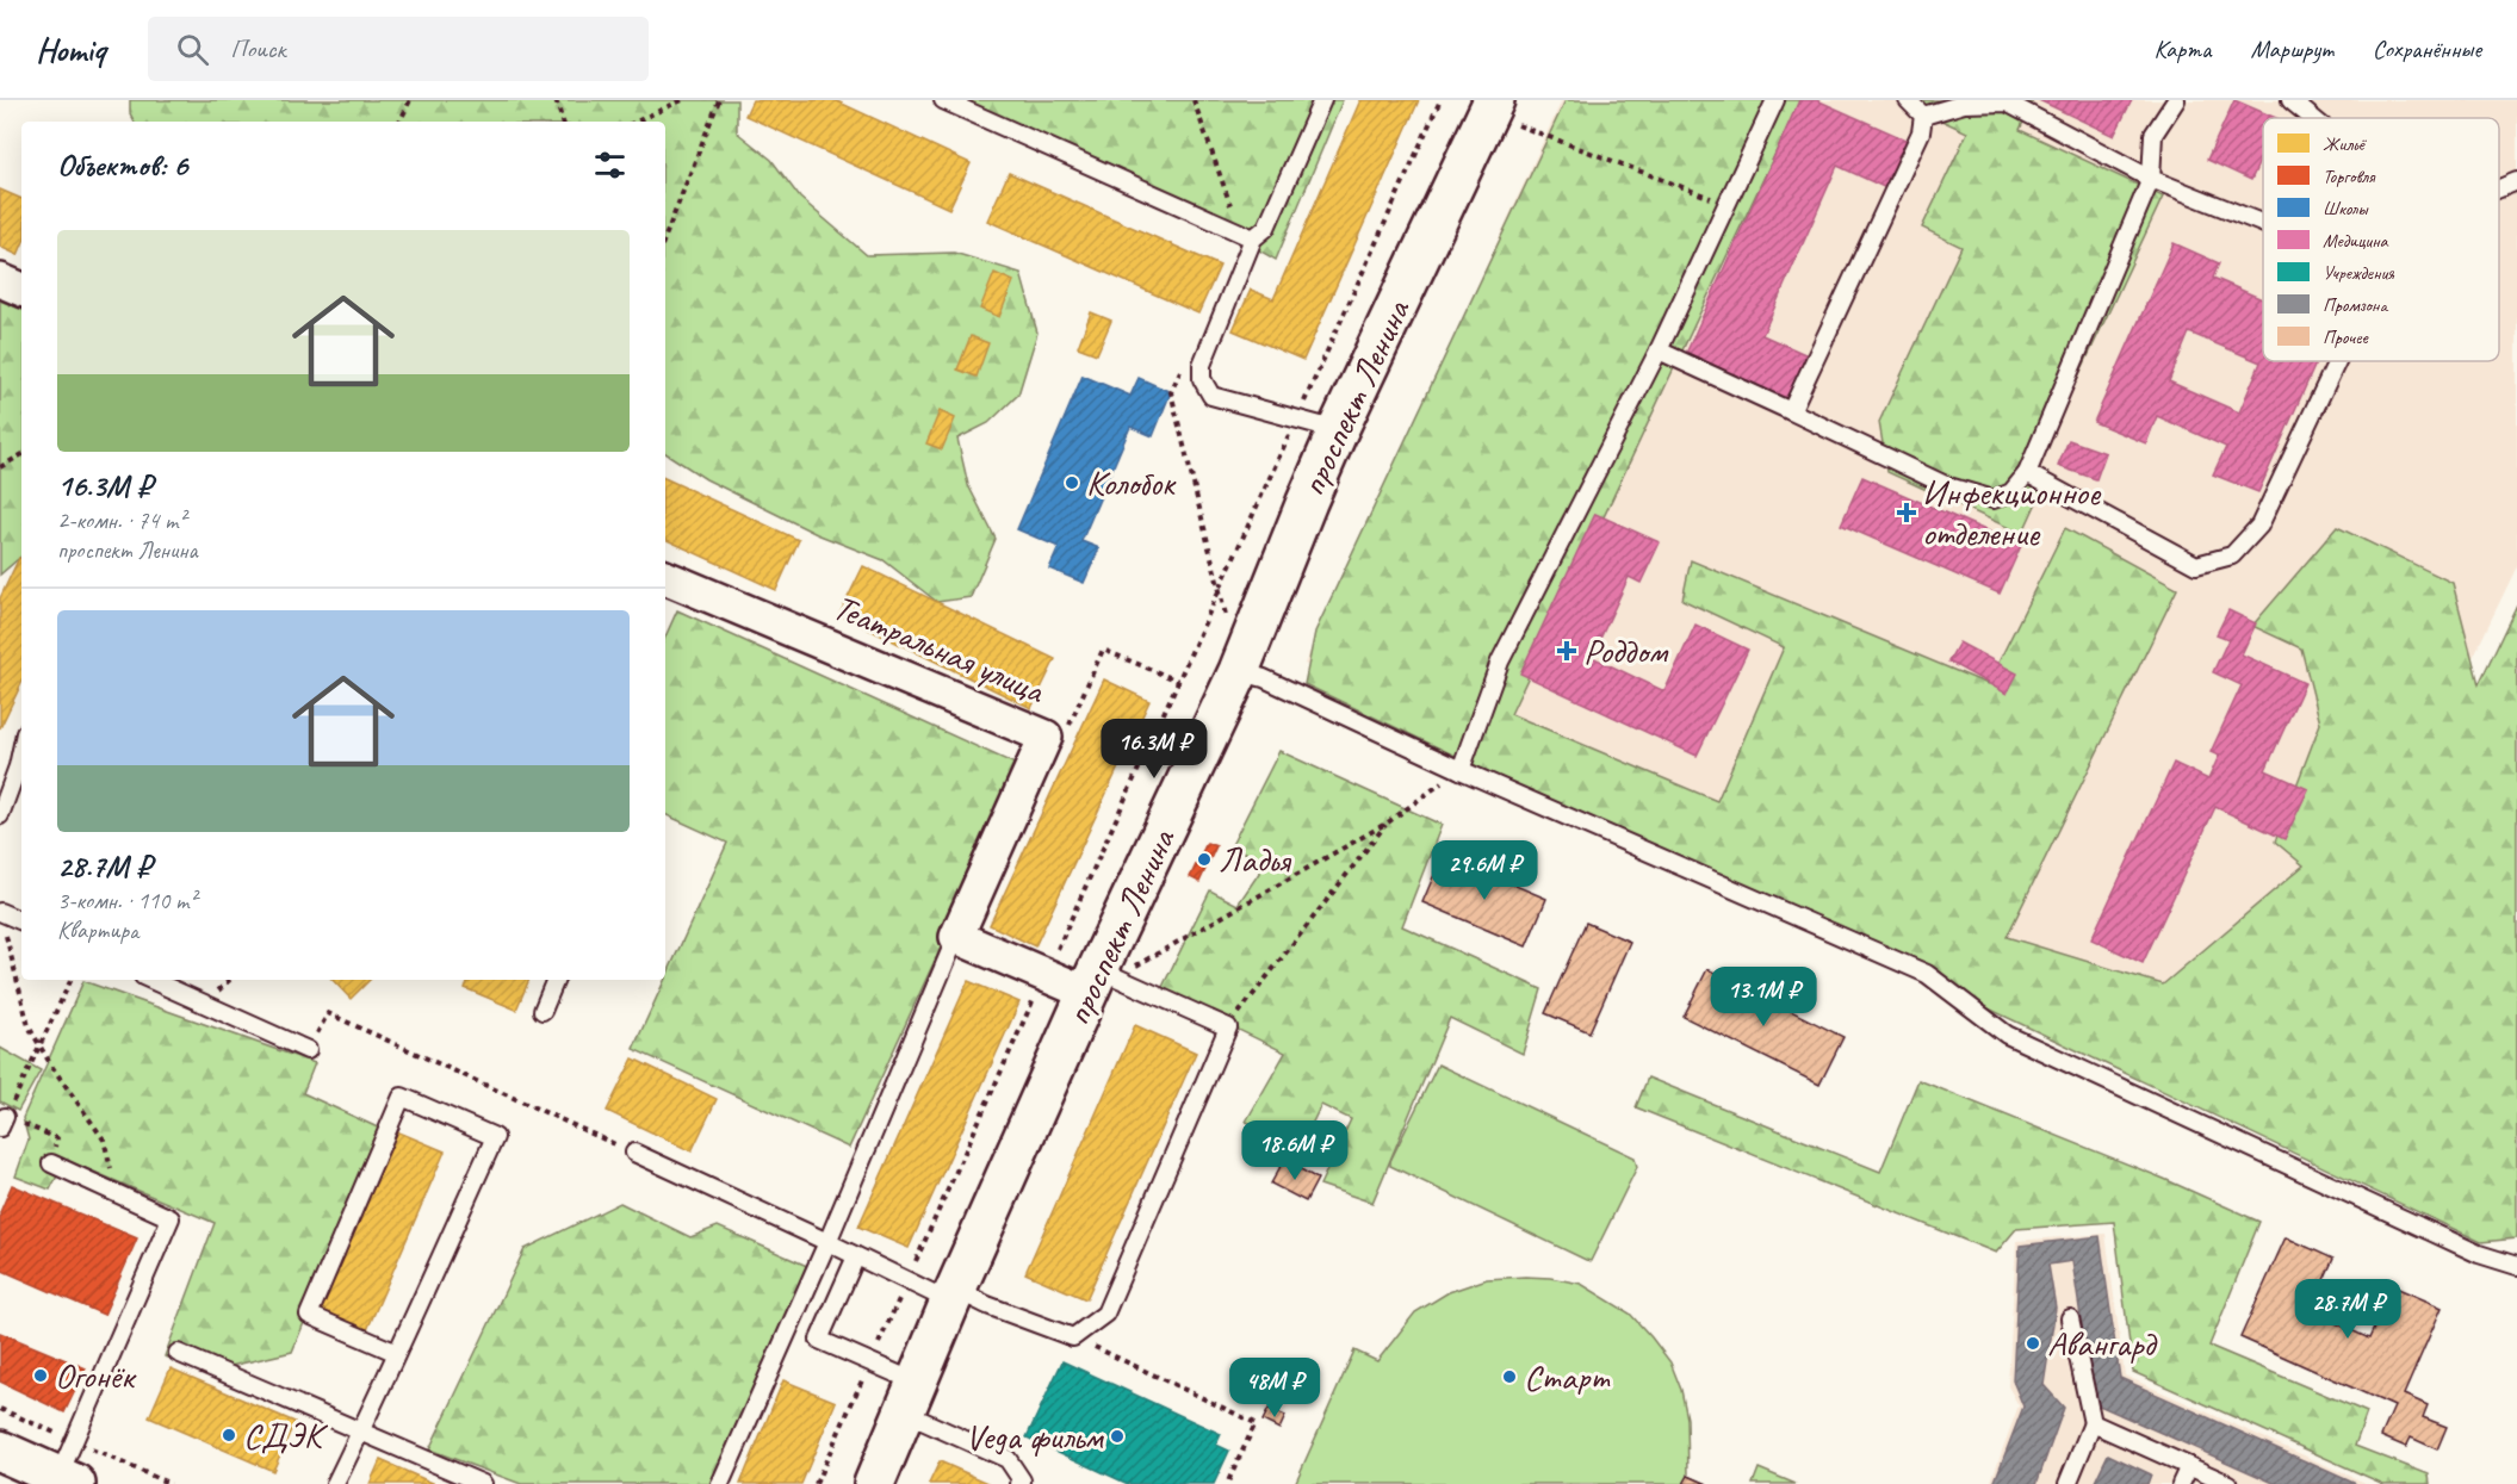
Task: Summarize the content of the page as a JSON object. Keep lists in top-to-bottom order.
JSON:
{
  "streets": {
    "street": ["проспект Ленина", "Театральная улица"]
  },
  "places": {
    "other": [
      "Колобок",
      "Ладья",
      "Авангард",
      "Огонёк",
      "Старт",
      "СДЭК",
      "Vega фильм"
    ],
    "health": ["Инфекционное отделение", "Роддом"]
  },
  "legend": [
    "Жильё",
    "Торговля",
    "Школы",
    "Медицина",
    "Учреждения",
    "Промзона",
    "Прочее"
  ],
  "page": {
    "header": "Homiq",
    "search": "Поиск",
    "nav": ["Карта", "Маршрут", "Сохранённые"],
    "heading": "Объектов: 6",
    "list": [
      {
        "name": "16.3M ₽",
        "note": "2-комн. · 74 m² · проспект Ленина"
      },
      {
        "name": "28.7M ₽",
        "note": "3-комн. · 110 m² · Квартира"
      }
    ],
    "price": [
      "16.3M ₽",
      "29.6M ₽",
      "13.1M ₽",
      "18.6M ₽",
      "28.7M ₽",
      "48M ₽"
    ]
  }
}
